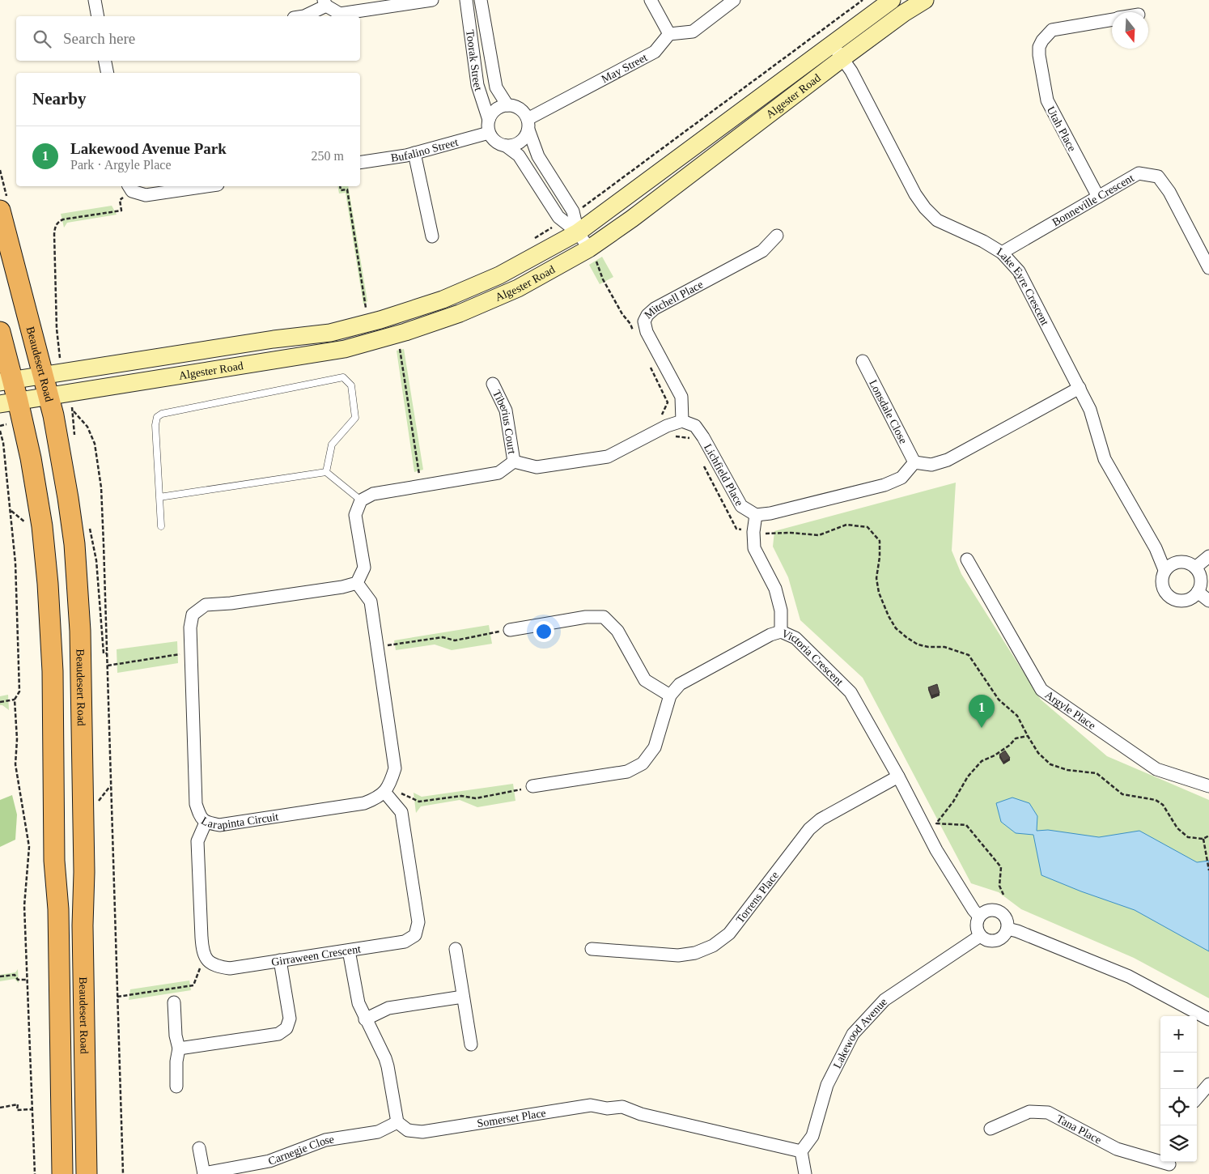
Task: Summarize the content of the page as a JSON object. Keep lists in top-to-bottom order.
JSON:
{
  "streets": {
    "highway": ["Beaudesert Road"],
    "main road": ["Algester Road"],
    "street": [
      "Toorak Street",
      "May Street",
      "Utah Place",
      "Bufalino Street",
      "Bonneville Crescent",
      "Lake Eyre Crescent",
      "Mitchell Place",
      "Lonsdale Close",
      "Tiberius Court",
      "Lichfield Place",
      "Victoria Crescent",
      "Argyle Place",
      "Larapinta Circuit",
      "Torrens Place",
      "Girraween Crescent",
      "Lakewood Avenue",
      "Somerset Place",
      "Tana Place",
      "Carnegie Close"
    ]
  },
  "crossings": [
    ["Toorak Street", "May Street"],
    ["Toorak Street", "Bufalino Street"],
    ["May Street", "Bufalino Street"],
    ["Algester Road", "Lake Eyre Crescent"],
    ["Algester Road", "Beaudesert Road"],
    ["Utah Place", "Bonneville Crescent"],
    ["Bonneville Crescent", "Lake Eyre Crescent"],
    ["Mitchell Place", "Lichfield Place"],
    ["Victoria Crescent", "Torrens Place"],
    ["Victoria Crescent", "Lakewood Avenue"],
    ["Larapinta Circuit", "Girraween Crescent"],
    ["Lakewood Avenue", "Somerset Place"],
    ["Somerset Place", "Carnegie Close"]
  ],
  "north": "bottom",
  "page": {
    "search": "Search here",
    "heading": "Nearby",
    "list": [
      {
        "mark": "1",
        "name": "Lakewood Avenue Park",
        "note": "Park · Argyle Place",
        "value": "250 m"
      }
    ],
    "pins": "1",
    "map_buttons": ["+", "−"]
  }
}
